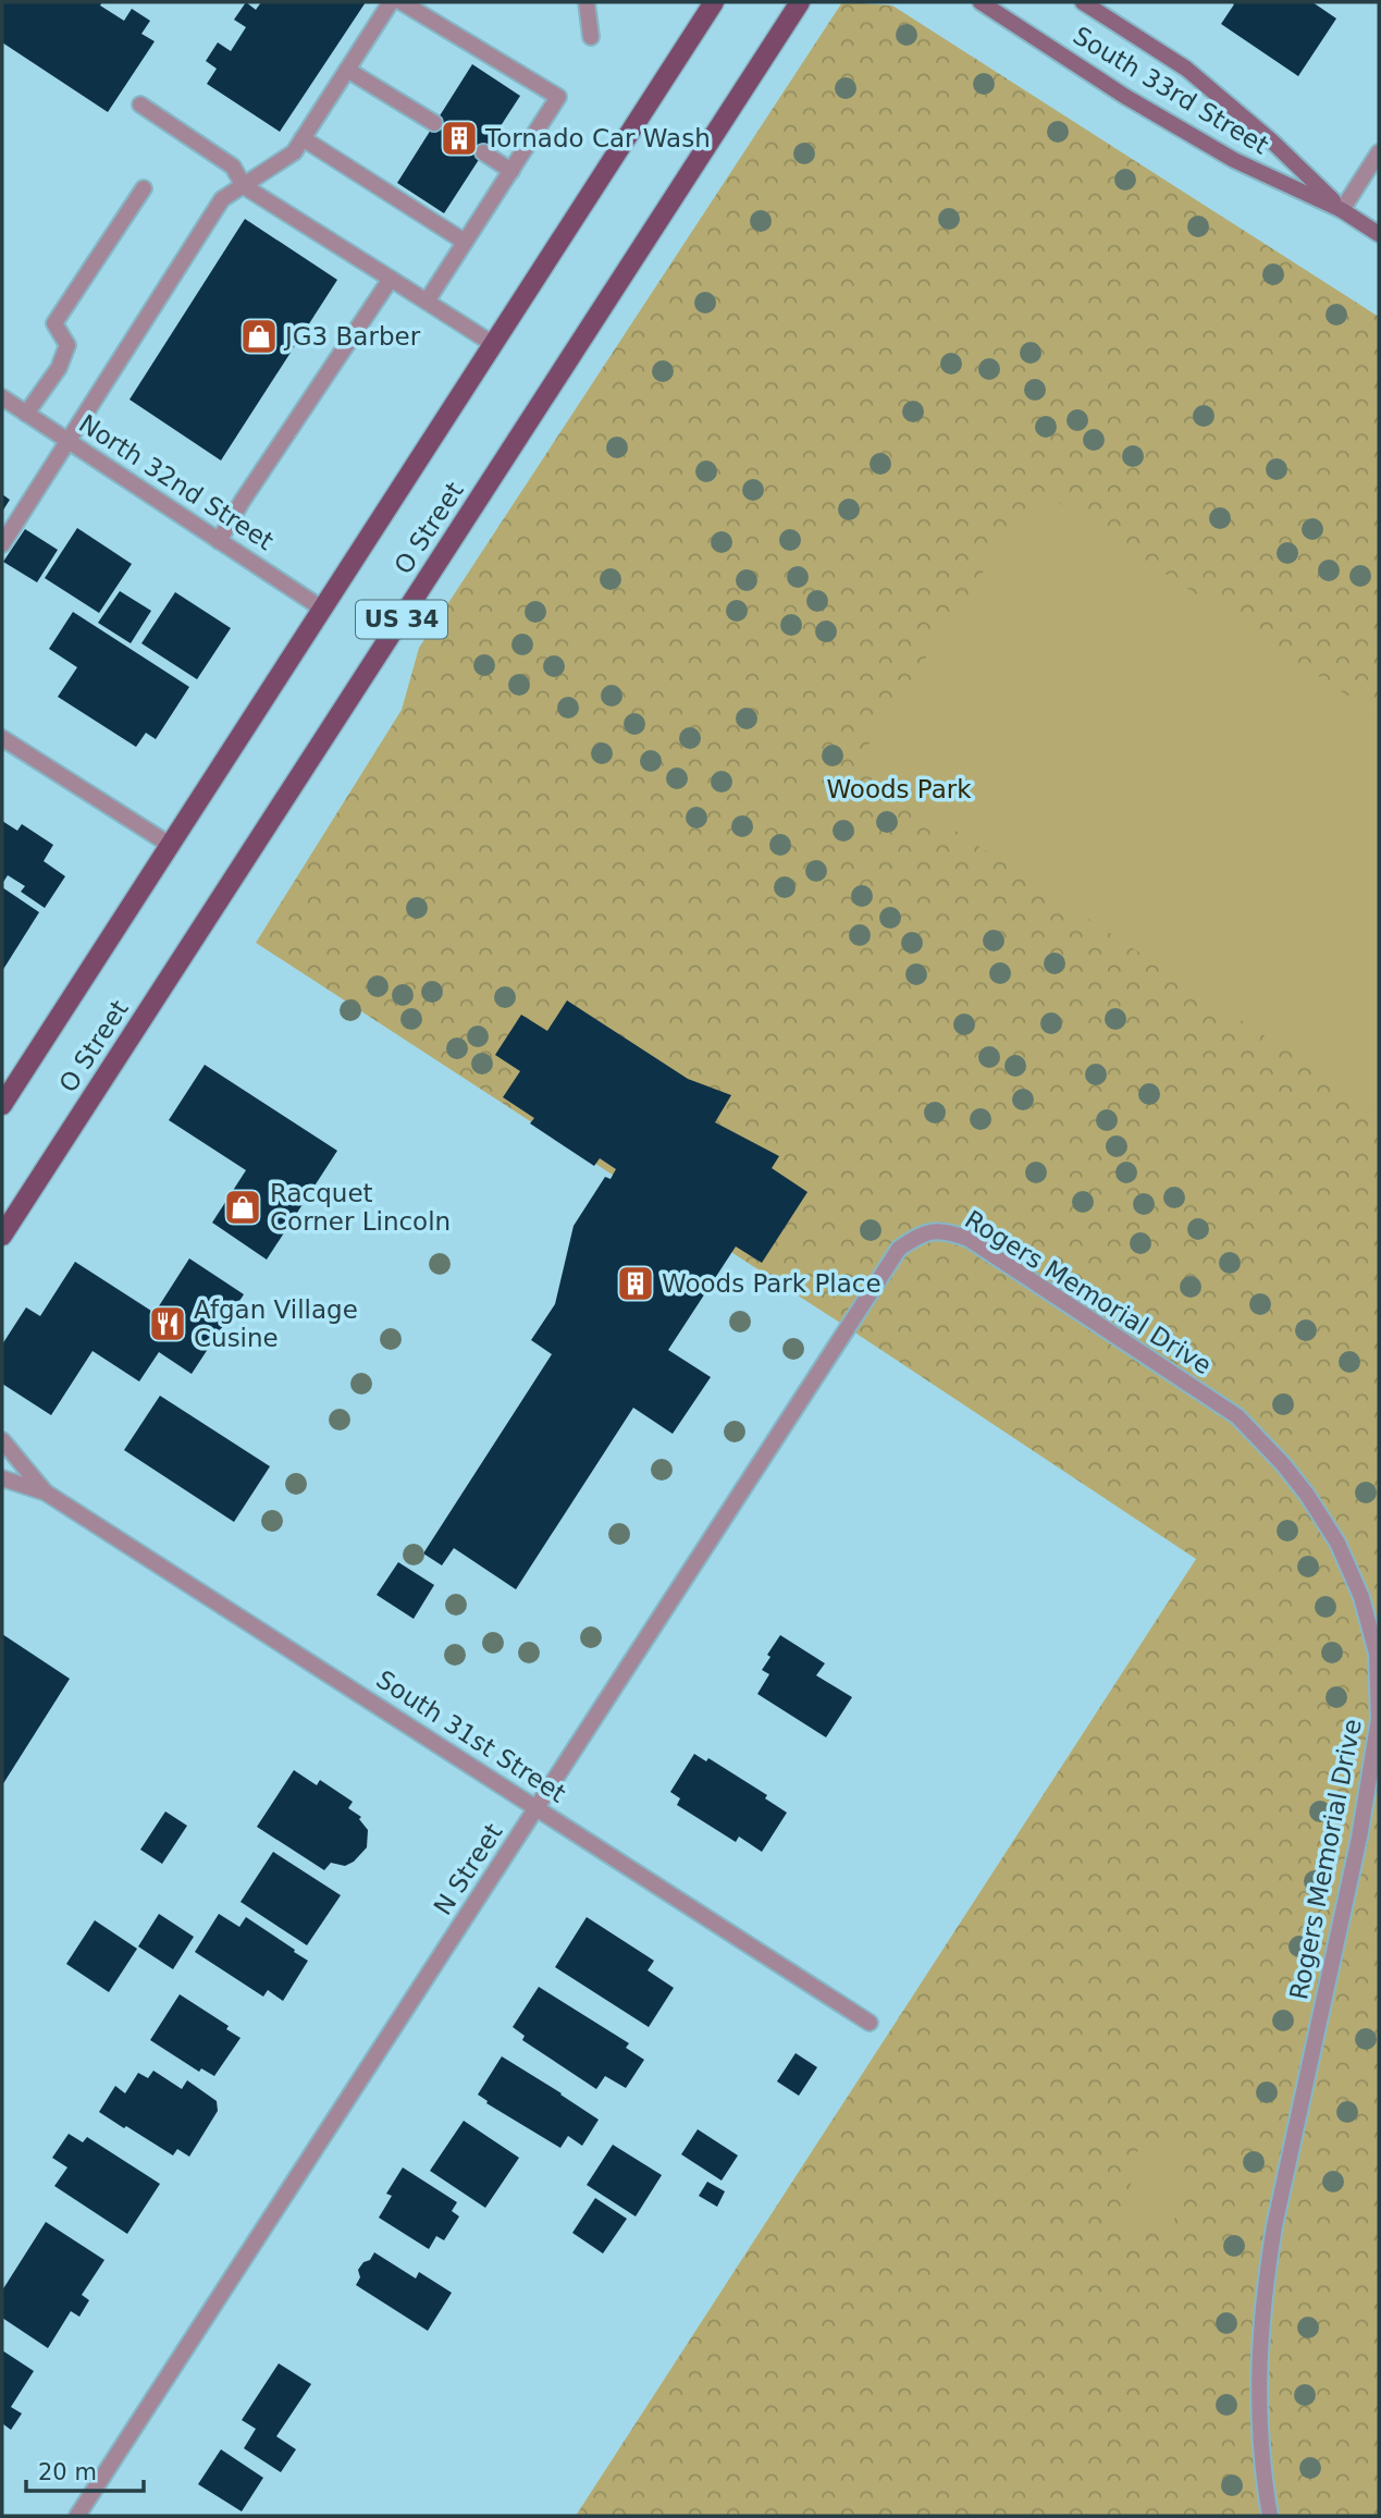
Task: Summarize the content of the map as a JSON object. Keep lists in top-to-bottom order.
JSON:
{
  "streets": {
    "main road": ["South 33rd Street", "O Street", "US 34"],
    "street": [
      "North 32nd Street",
      "Rogers Memorial Drive",
      "South 31st Street",
      "N Street"
    ]
  },
  "crossings": [
    ["North 32nd Street", "O Street"],
    ["Rogers Memorial Drive", "N Street"],
    ["South 31st Street", "N Street"]
  ],
  "parks": ["Woods Park"],
  "places": {
    "building": ["Tornado Car Wash", "Woods Park Place"],
    "shop": ["JG3 Barber", "Racquet Corner Lincoln"],
    "restaurant": ["Afgan Village Cusine"]
  },
  "scale_bar": "20 m"
}
